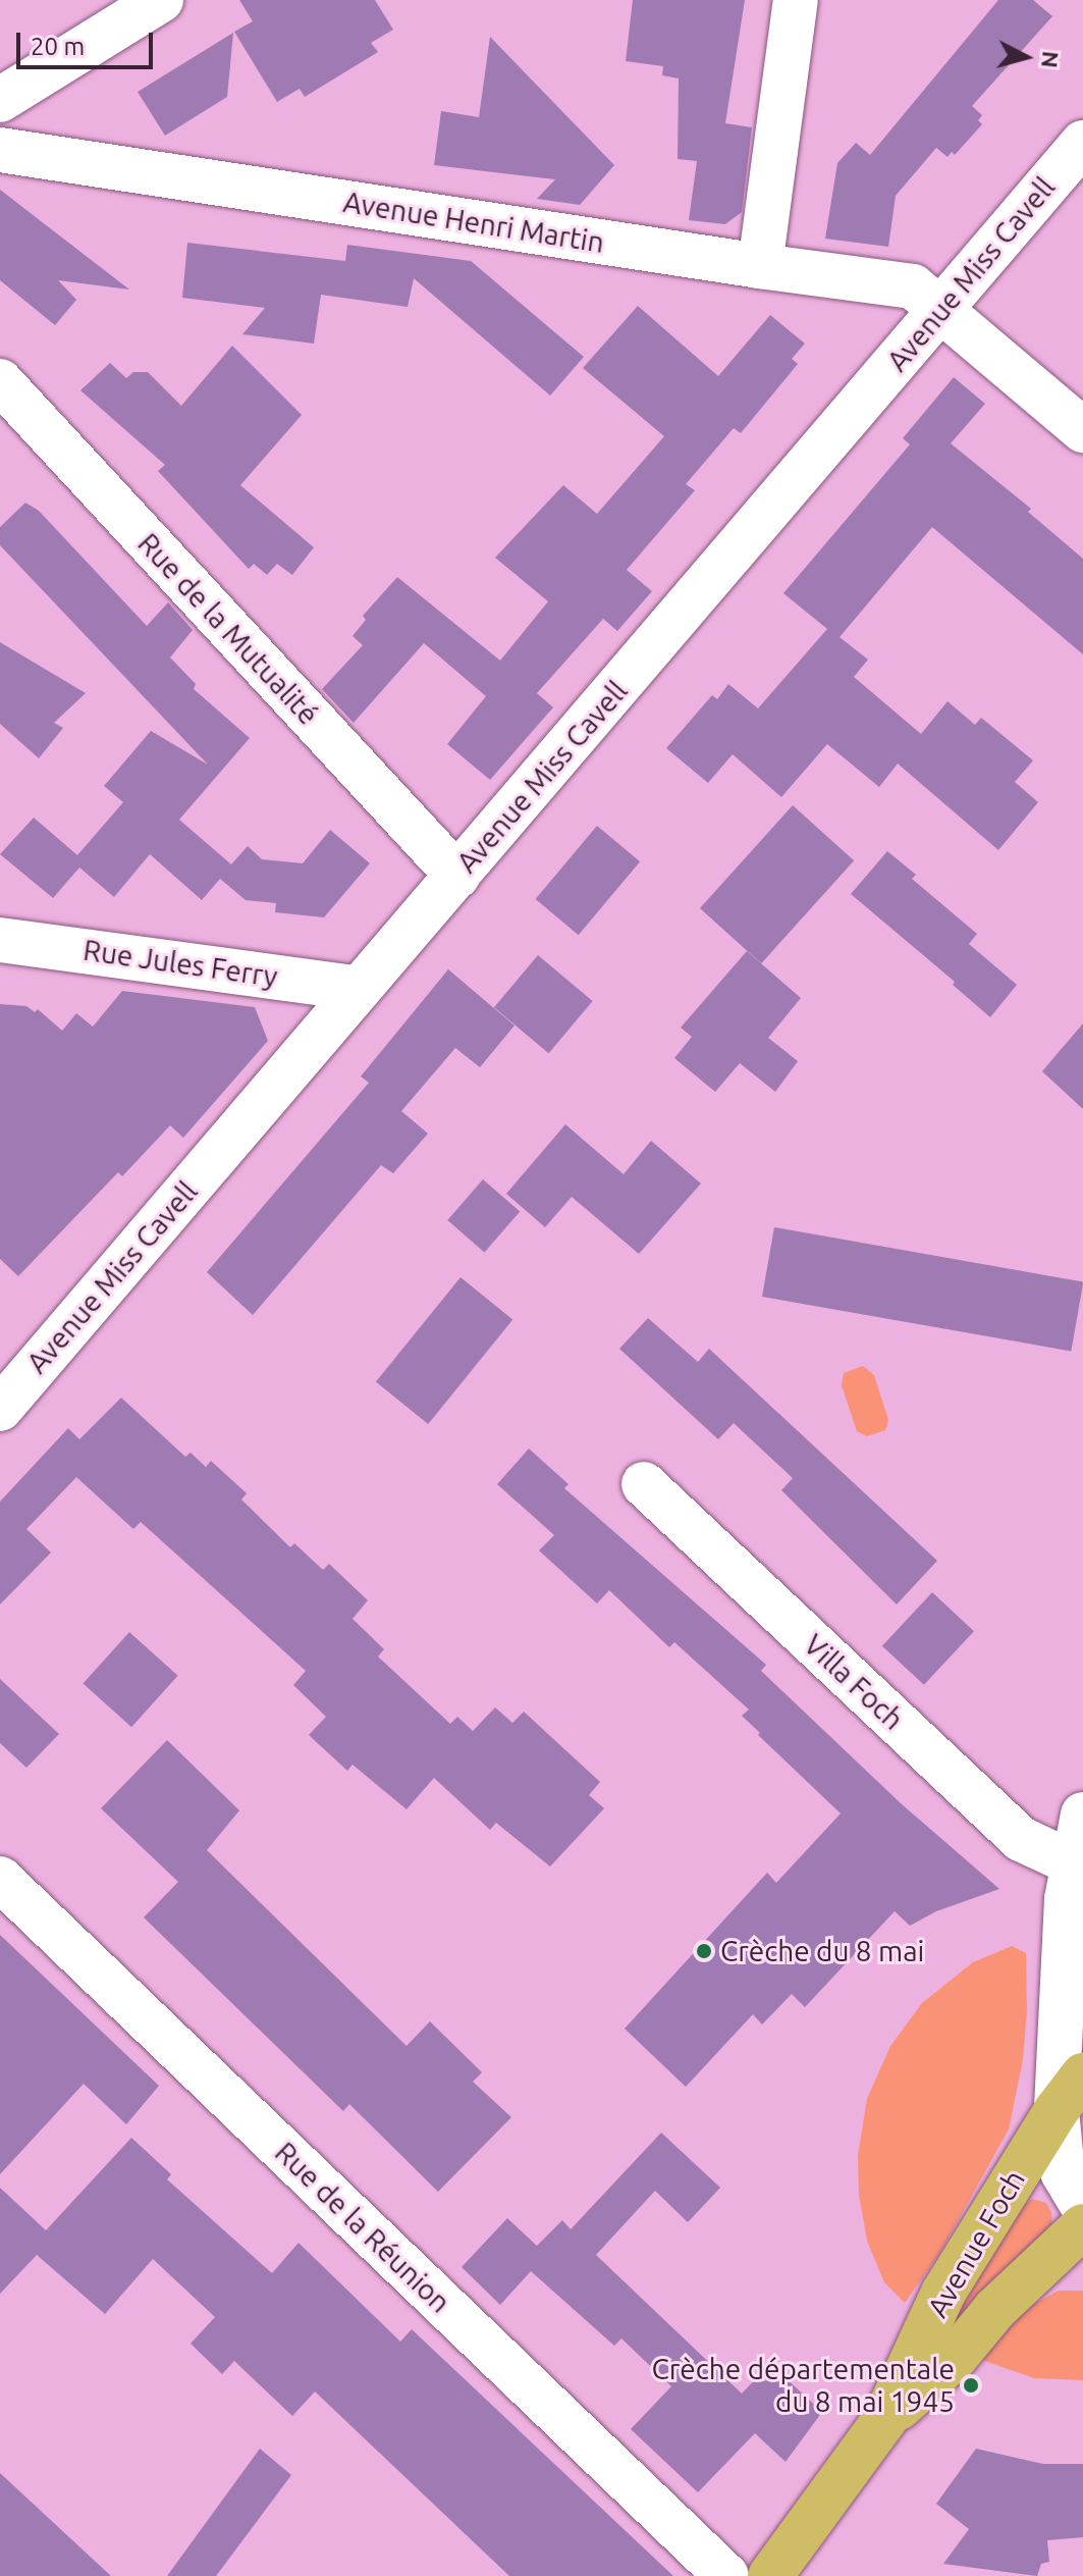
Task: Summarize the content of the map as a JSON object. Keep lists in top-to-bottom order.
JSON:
{
  "streets": {
    "main road": ["Avenue Foch"],
    "street": [
      "Avenue Henri Martin",
      "Avenue Miss Cavell",
      "Rue de la Mutualité",
      "Rue Jules Ferry",
      "Villa Foch",
      "Rue de la Réunion"
    ]
  },
  "crossings": [
    ["Avenue Henri Martin", "Avenue Miss Cavell"],
    ["Avenue Miss Cavell", "Rue de la Mutualité"],
    ["Avenue Miss Cavell", "Rue Jules Ferry"]
  ],
  "places": ["Crèche du 8 mai", "Crèche départementale du 8 mai 1945"],
  "scale_bar": "20 m",
  "north": "right"
}
